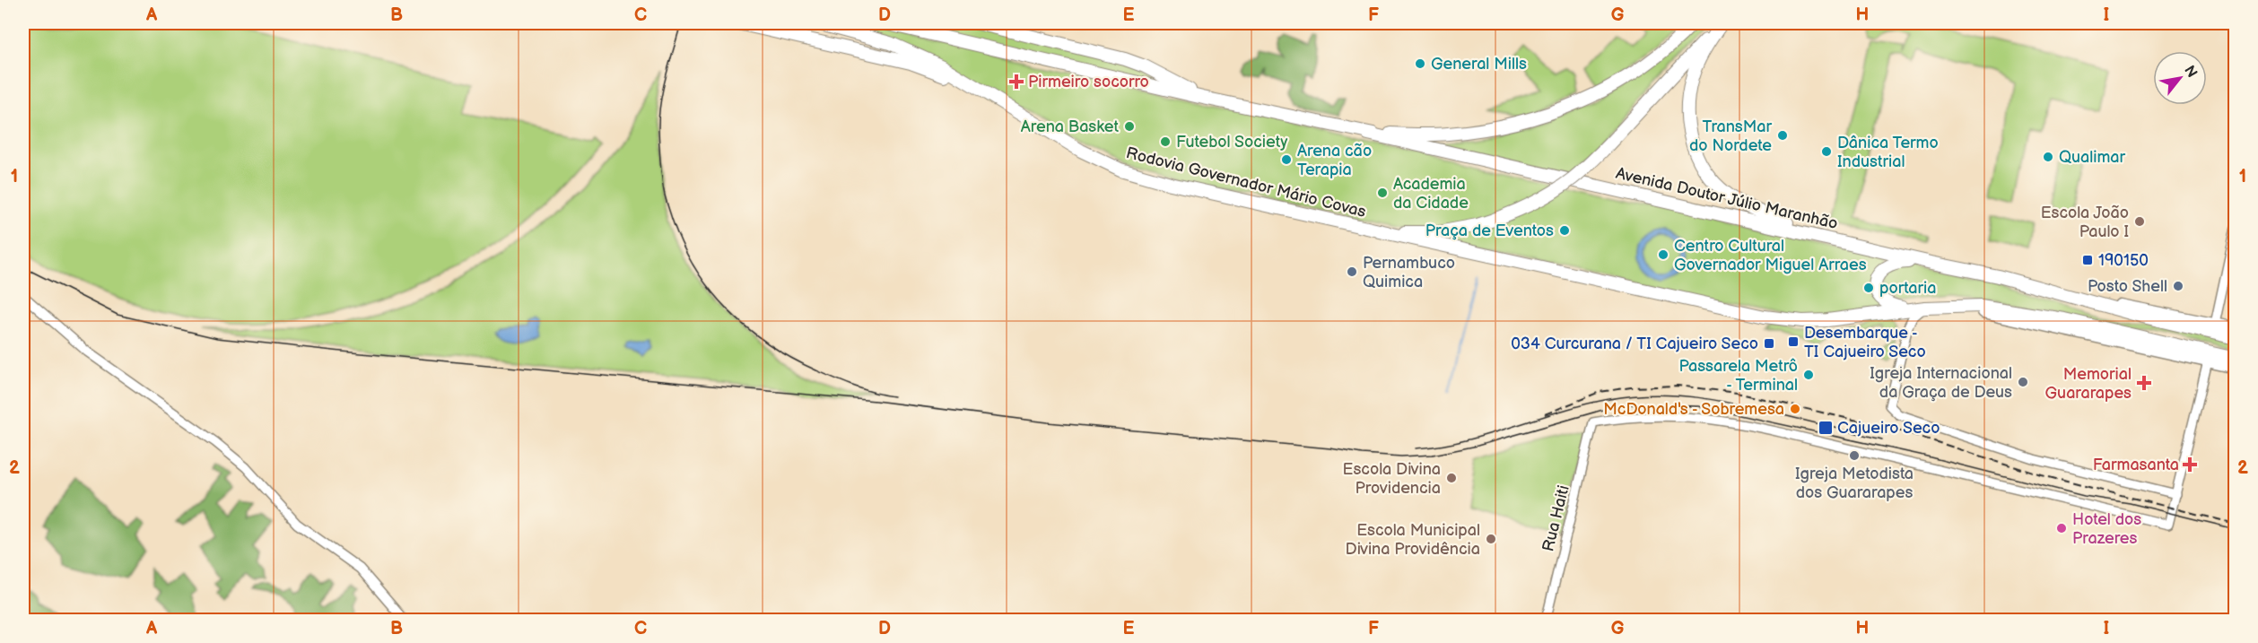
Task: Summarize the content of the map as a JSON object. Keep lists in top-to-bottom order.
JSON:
{
  "streets": {
    "highway": ["Rodovia Governador Mário Covas", "Avenida Doutor Júlio Maranhão"],
    "street": ["Rua Haiti"]
  },
  "places": {
    "other": [
      "General Mills",
      "Arena Basket",
      "TransMar do Nordete",
      "Futebol Society",
      "Dânica Termo Industrial",
      "Qualimar",
      "Arena cão Terapia",
      "Academia da Cidade",
      "Escola João Paulo I",
      "Praça de Eventos",
      "Centro Cultural Governador Miguel Arraes",
      "Pernambuco Quimica",
      "Posto Shell",
      "portaria",
      "Passarela Metrô - Terminal",
      "Igreja Internacional da Graça de Deus",
      "McDonald's - Sobremesa",
      "Igreja Metodista dos Guararapes",
      "Escola Divina Providencia",
      "Hotel dos Prazeres",
      "Escola Municipal Divina Providência"
    ],
    "health": ["Pirmeiro socorro", "Memorial Guararapes", "Farmasanta"],
    "transit": [
      "190150",
      "Desembarque - TI Cajueiro Seco",
      "034 Curcurana / TI Cajueiro Seco",
      "Cajueiro Seco"
    ]
  },
  "north": "top right",
  "grid": {
    "columns": [
      "A",
      "B",
      "C",
      "D",
      "E",
      "F",
      "G",
      "H",
      "I"
    ],
    "rows": ["1", "2"]
  }
}
